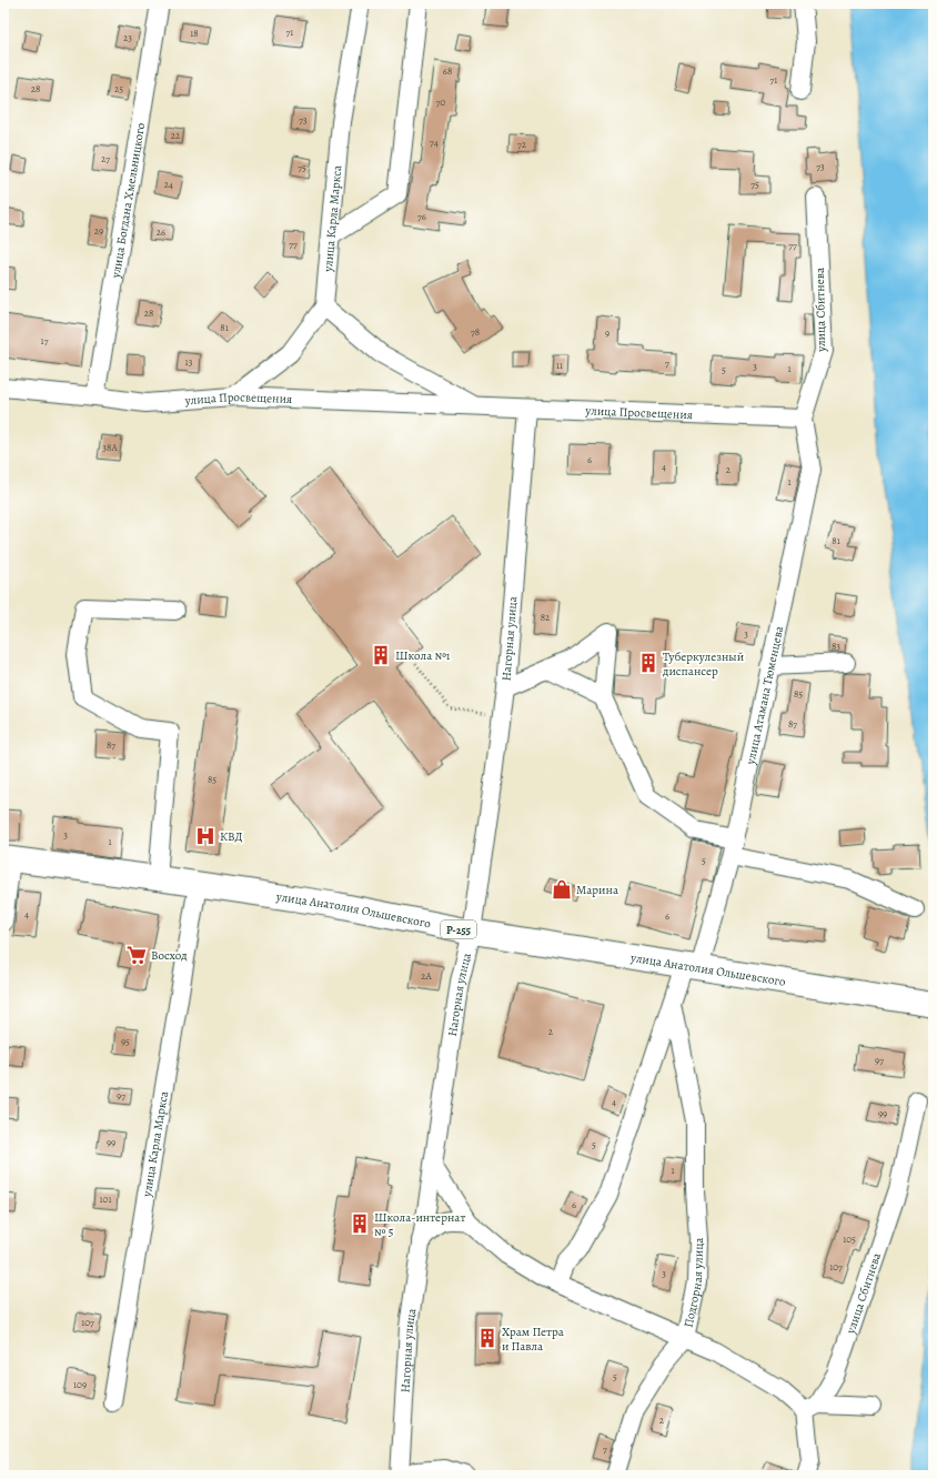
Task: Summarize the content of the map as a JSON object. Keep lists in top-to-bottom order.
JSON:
{
  "streets": {
    "highway": ["улица Анатолия Ольшевского", "Р-255"],
    "street": [
      "улица Богдана Хмельницкого",
      "улица Карла Маркса",
      "улица Сбитнева",
      "улица Просвещения",
      "Нагорная улица",
      "улица Атамана Тюменцева",
      "Подгорная улица"
    ]
  },
  "crossings": [
    ["улица Богдана Хмельницкого", "улица Просвещения"],
    ["улица Карла Маркса", "улица Просвещения"],
    ["улица Карла Маркса", "улица Анатолия Ольшевского"],
    ["улица Сбитнева", "улица Просвещения"],
    ["улица Сбитнева", "улица Атамана Тюменцева"],
    ["улица Просвещения", "Нагорная улица"],
    ["улица Просвещения", "улица Атамана Тюменцева"],
    ["Нагорная улица", "улица Анатолия Ольшевского"],
    ["улица Атамана Тюменцева", "улица Анатолия Ольшевского"],
    ["улица Атамана Тюменцева", "Подгорная улица"]
  ],
  "places": {
    "building": [
      "Школа №1",
      "Туберкулезный диспансер",
      "Школа-интернат № 5",
      "Храм Петра и Павла"
    ],
    "hospital": ["КВД"],
    "shop": ["Марина"],
    "supermarket": ["Восход"]
  },
  "house_numbers": [
    "71",
    "18",
    "23",
    "68",
    "71",
    "28",
    "25",
    "70",
    "73",
    "22",
    "74",
    "72",
    "27",
    "73",
    "75",
    "24",
    "75",
    "76",
    "29",
    "26",
    "77",
    "77",
    "28",
    "81",
    "78",
    "9",
    "17",
    "13",
    "7",
    "11",
    "3",
    "1",
    "5",
    "38А",
    "6",
    "4",
    "2",
    "1",
    "81",
    "82",
    "3",
    "83",
    "85",
    "87",
    "87",
    "85",
    "3",
    "1",
    "5",
    "4",
    "6",
    "2А",
    "2",
    "95",
    "97",
    "97",
    "4",
    "99",
    "99",
    "5",
    "1",
    "101",
    "6",
    "105",
    "107",
    "3",
    "107",
    "5",
    "109",
    "2",
    "7"
  ]
}
